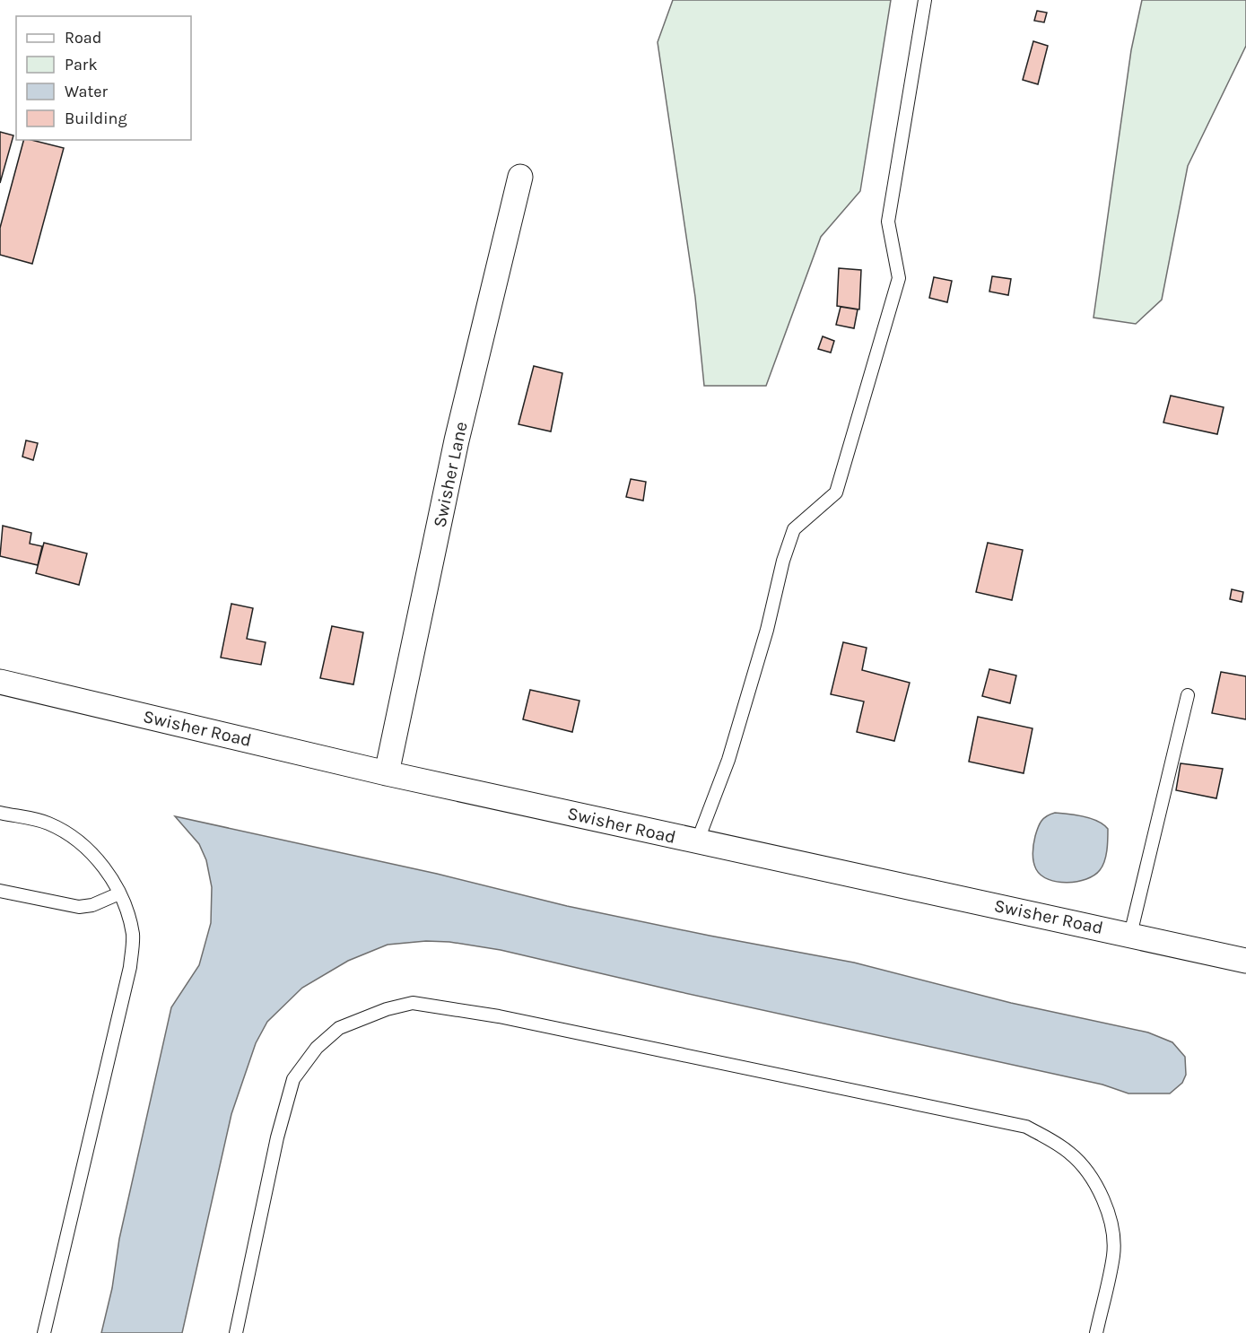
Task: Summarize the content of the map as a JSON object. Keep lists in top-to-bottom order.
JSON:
{
  "streets": {
    "street": ["Swisher Lane", "Swisher Road"]
  },
  "crossings": [
    ["Swisher Lane", "Swisher Road"]
  ],
  "legend": [
    "Road",
    "Park",
    "Water",
    "Building"
  ]
}
